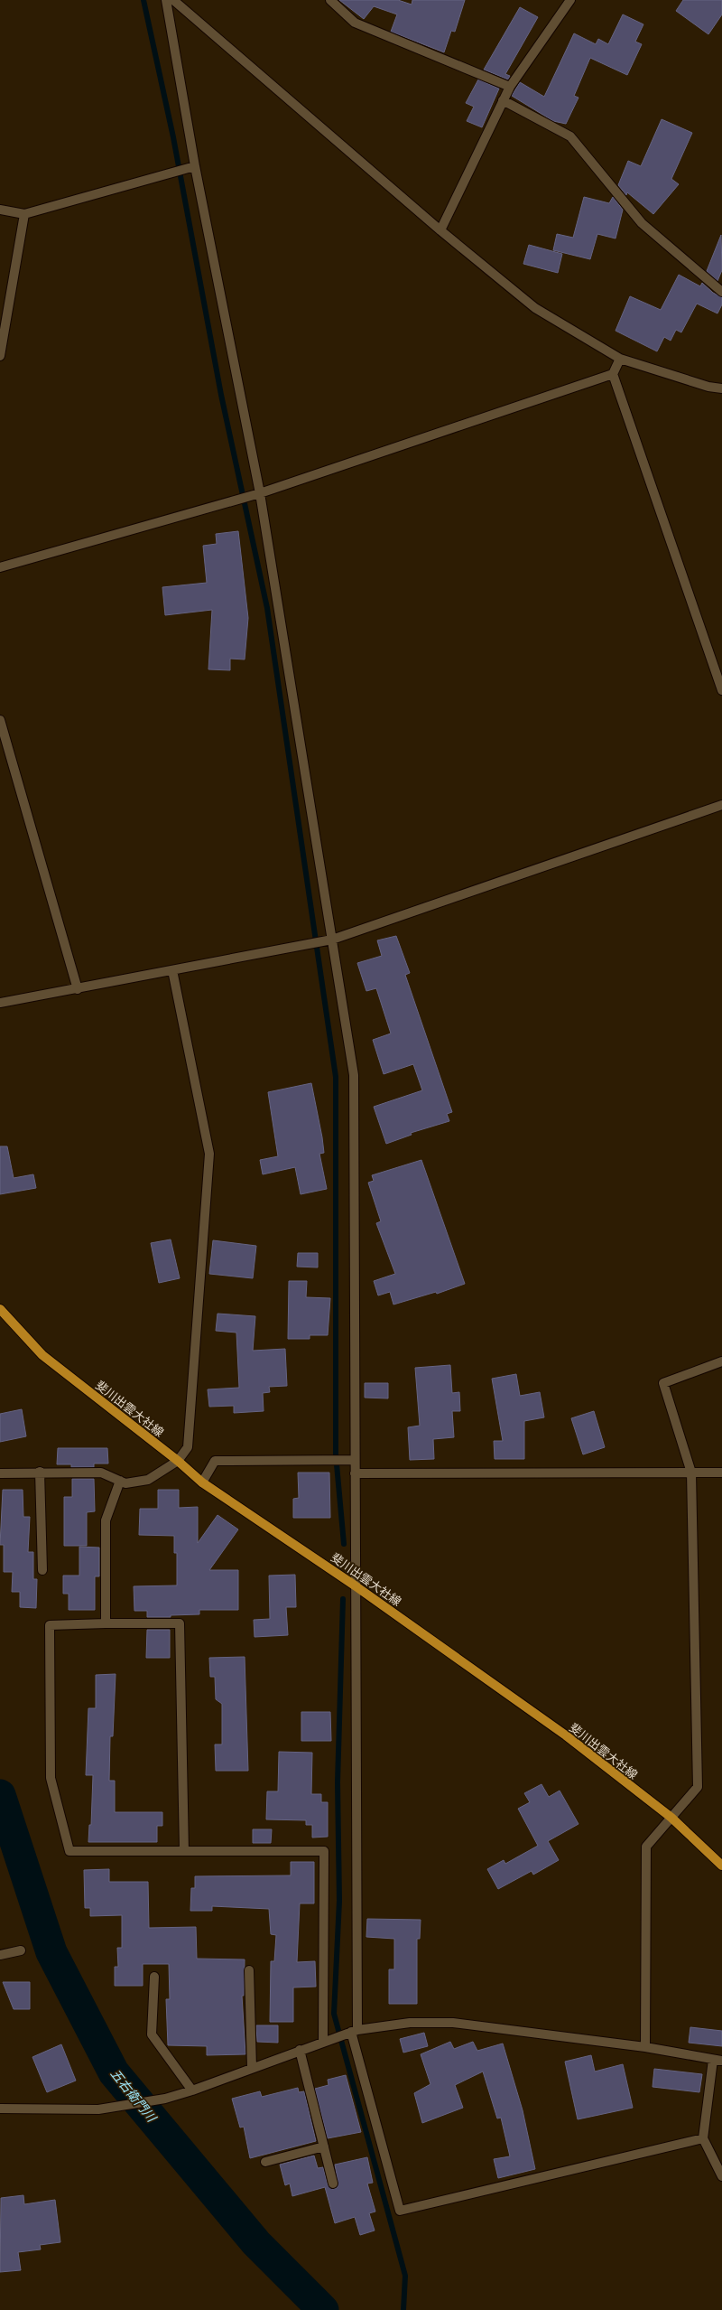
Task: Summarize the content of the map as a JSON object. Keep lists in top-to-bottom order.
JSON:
{
  "streets": {
    "main road": ["斐川出雲大社線"]
  },
  "water": ["五右衛門川"]
}
